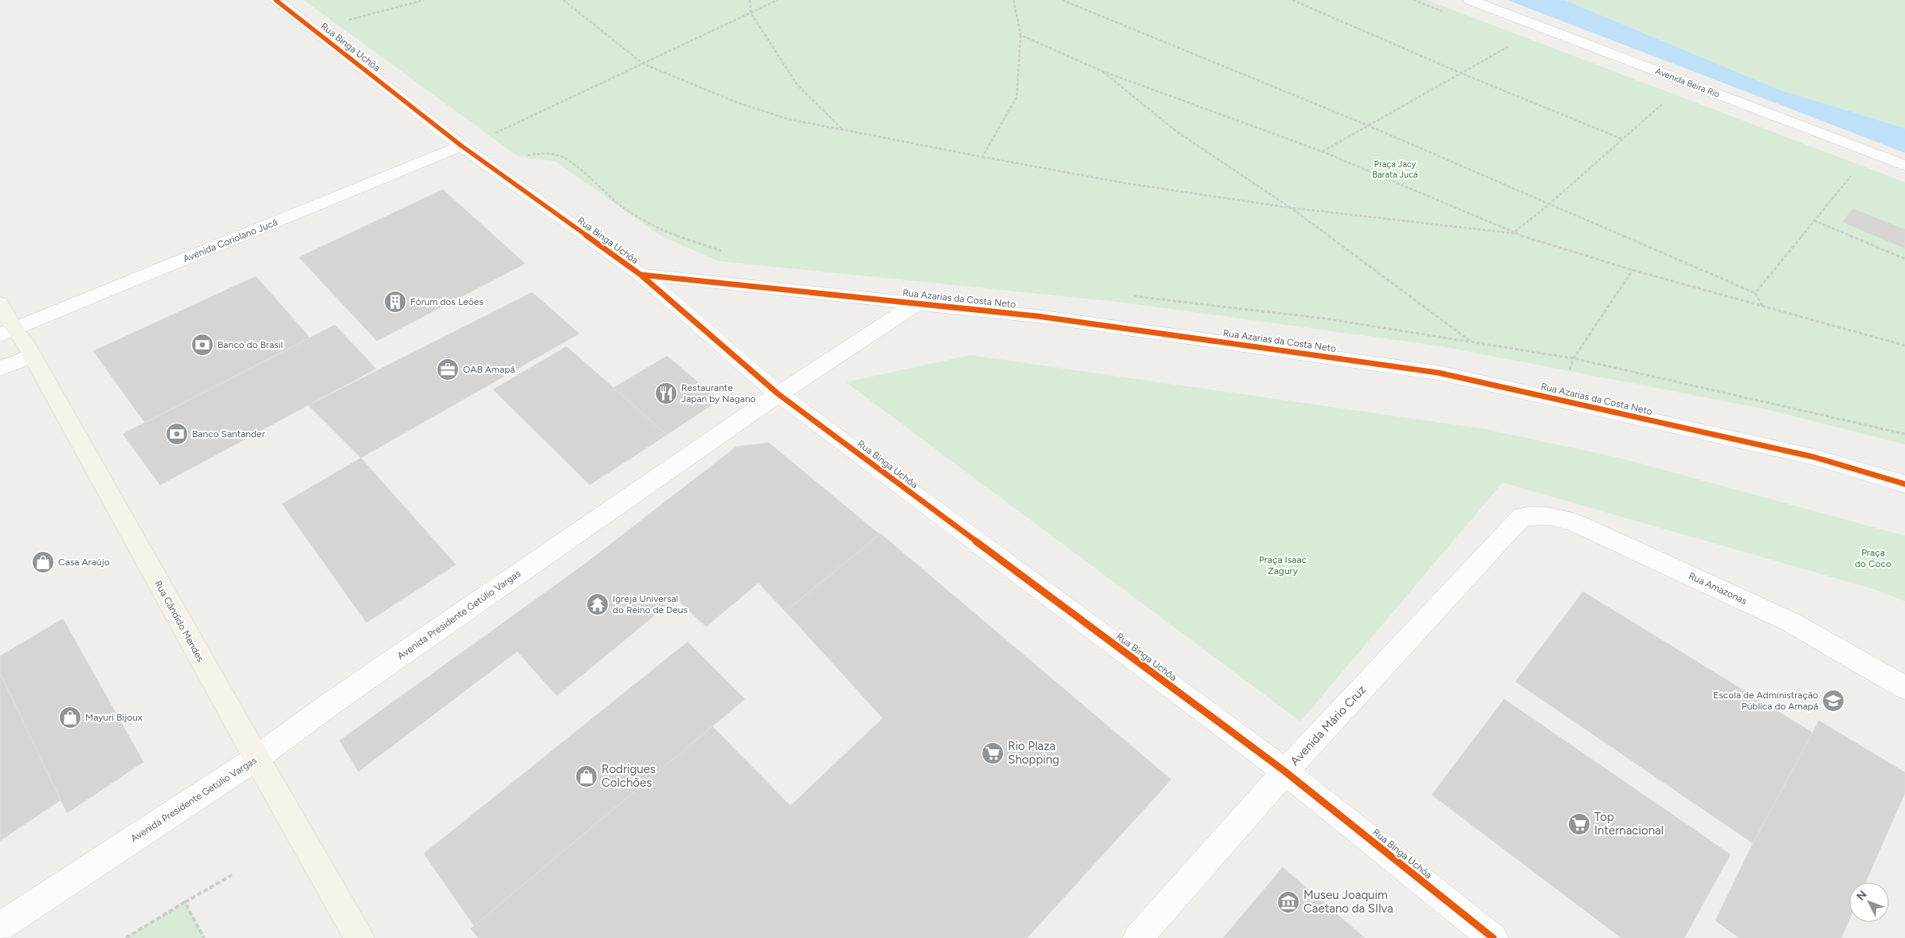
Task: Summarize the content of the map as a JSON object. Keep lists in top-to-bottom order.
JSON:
{
  "streets": {
    "main road": ["Rua Cândido Mendes"],
    "street": [
      "Rua Binga Uchôa",
      "Avenida Beira Rio",
      "Avenida Coriolano Jucá",
      "Rua Azarias da Costa Neto",
      "Rua Amazonas",
      "Avenida Presidente Getúlio Vargas",
      "Avenida Mário Cruz"
    ]
  },
  "crossings": [
    ["Rua Binga Uchôa", "Avenida Coriolano Jucá"],
    ["Rua Binga Uchôa", "Rua Azarias da Costa Neto"],
    ["Rua Binga Uchôa", "Avenida Presidente Getúlio Vargas"],
    ["Rua Binga Uchôa", "Avenida Mário Cruz"],
    ["Avenida Coriolano Jucá", "Rua Cândido Mendes"],
    ["Rua Azarias da Costa Neto", "Avenida Presidente Getúlio Vargas"],
    ["Rua Amazonas", "Avenida Mário Cruz"],
    ["Avenida Presidente Getúlio Vargas", "Rua Cândido Mendes"]
  ],
  "parks": ["Praça Jacy Barata Jucá", "Praça do Coco", "Praça Isaac Zagury"],
  "places": {
    "building": ["Fórum dos Leões"],
    "bank": ["Banco do Brasil", "Banco Santander"],
    "office": ["OAB Amapá"],
    "restaurant": ["Restaurante Japan by Nagano"],
    "shop": ["Casa Araújo", "Mayuri Bijoux", "Rodrigues Colchões"],
    "temple": ["Igreja Universal do Reino de Deus"],
    "school or university": ["Escola de Administração Pública do Amapá"],
    "supermarket": ["Rio Plaza Shopping", "Top Internacional"],
    "museum": ["Museu Joaquim Caetano da SIlva"]
  },
  "north": "top left"
}
